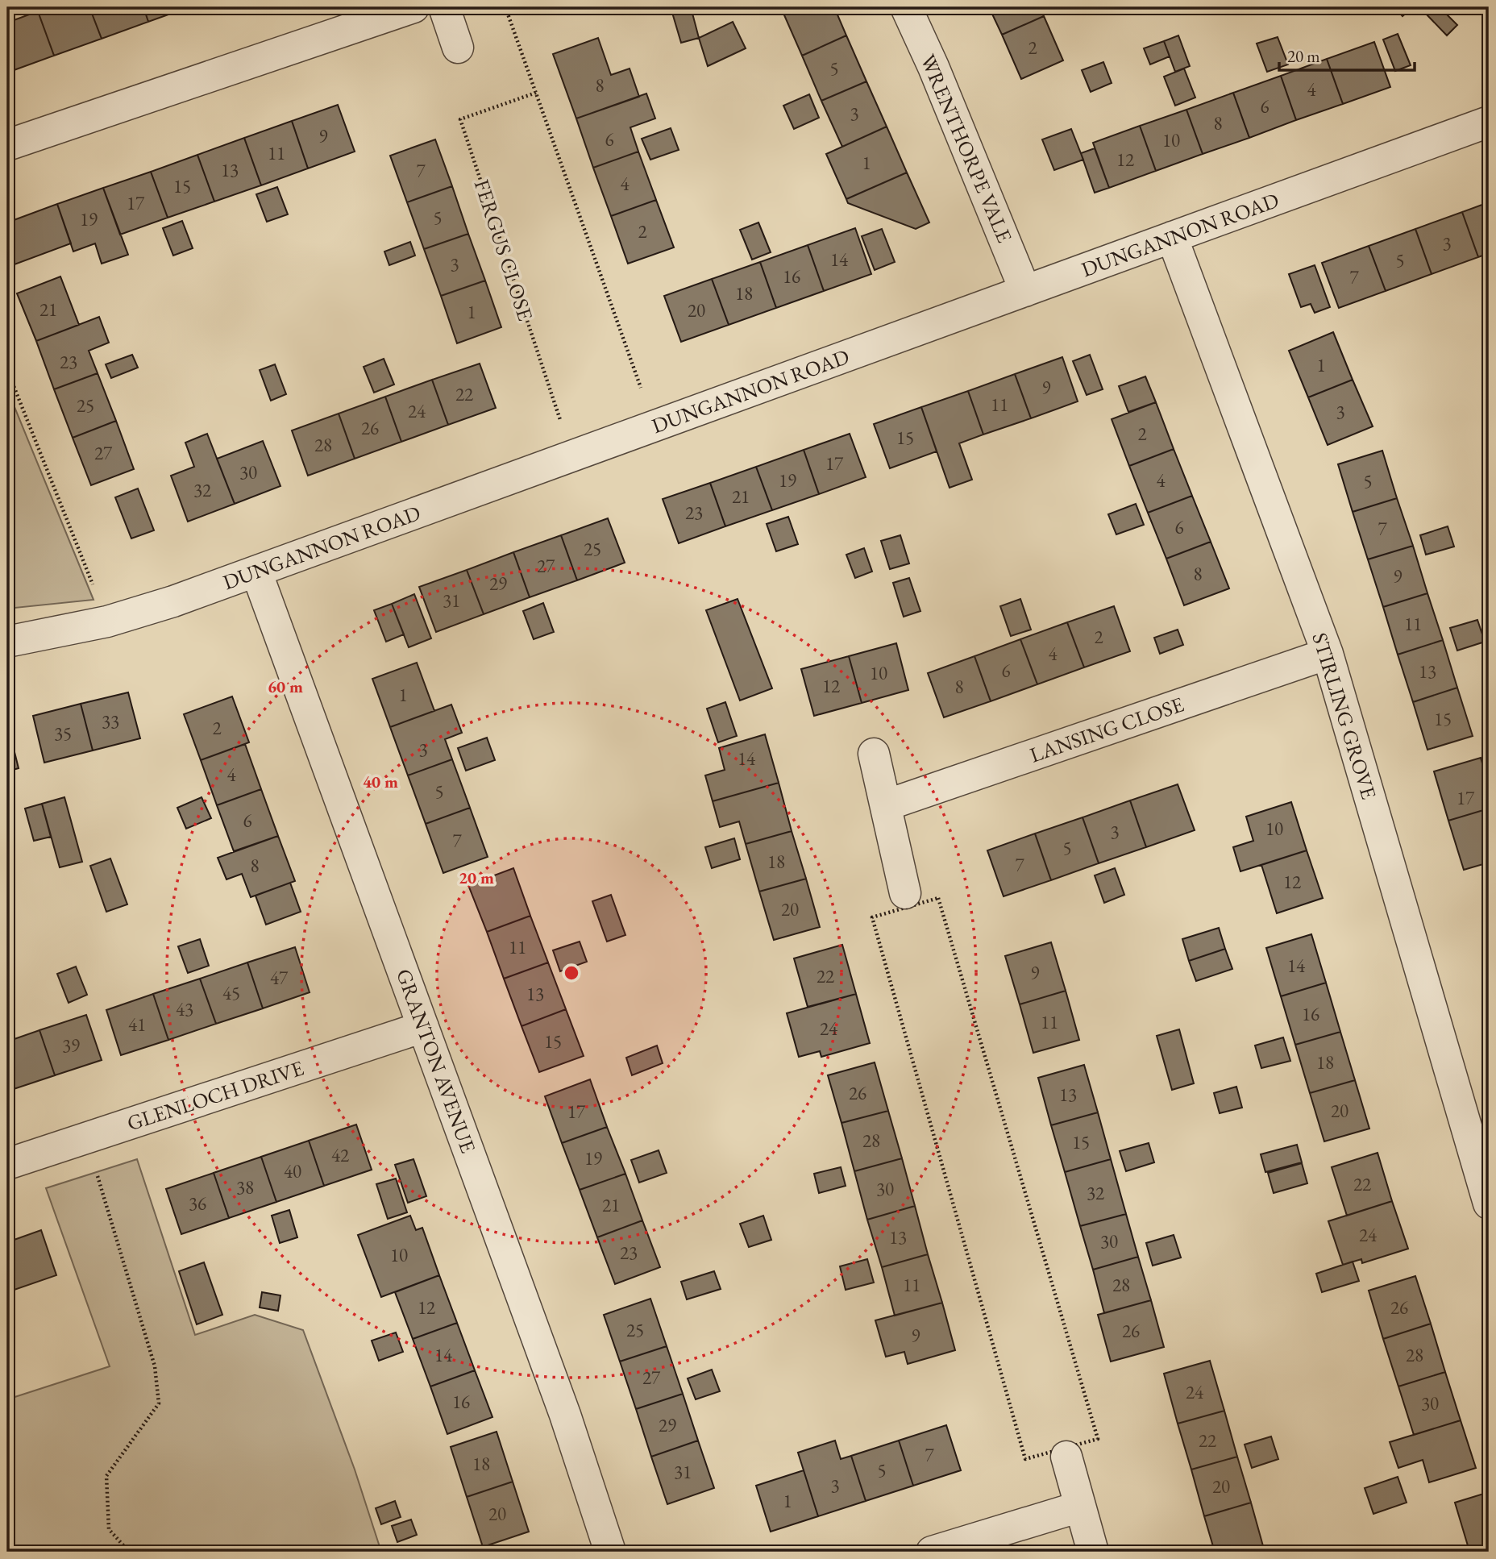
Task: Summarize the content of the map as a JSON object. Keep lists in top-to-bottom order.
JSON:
{
  "streets": {
    "street": [
      "WRENTHORPE VALE",
      "DUNGANNON ROAD",
      "STIRLING GROVE",
      "LANSING CLOSE",
      "GRANTON AVENUE",
      "GLENLOCH DRIVE"
    ],
    "path": ["FERGUS CLOSE"]
  },
  "crossings": [
    ["WRENTHORPE VALE", "DUNGANNON ROAD"],
    ["DUNGANNON ROAD", "FERGUS CLOSE"],
    ["DUNGANNON ROAD", "STIRLING GROVE"],
    ["DUNGANNON ROAD", "GRANTON AVENUE"],
    ["STIRLING GROVE", "LANSING CLOSE"],
    ["GRANTON AVENUE", "GLENLOCH DRIVE"]
  ],
  "house_numbers": [
    "2",
    "5",
    "8",
    "4",
    "6",
    "3",
    "8",
    "9",
    "6",
    "10",
    "11",
    "12",
    "1",
    "13",
    "7",
    "4",
    "15",
    "17",
    "5",
    "19",
    "2",
    "3",
    "14",
    "5",
    "3",
    "16",
    "7",
    "18",
    "21",
    "20",
    "1",
    "23",
    "1",
    "9",
    "22",
    "11",
    "25",
    "24",
    "3",
    "26",
    "2",
    "15",
    "28",
    "27",
    "17",
    "30",
    "19",
    "4",
    "5",
    "32",
    "21",
    "23",
    "6",
    "7",
    "25",
    "27",
    "8",
    "9",
    "29",
    "31",
    "11",
    "2",
    "4",
    "6",
    "13",
    "10",
    "12",
    "8",
    "1",
    "15",
    "33",
    "2",
    "35",
    "3",
    "14",
    "4",
    "5",
    "17",
    "6",
    "10",
    "3",
    "7",
    "5",
    "18",
    "7",
    "8",
    "12",
    "20",
    "11",
    "14",
    "9",
    "22",
    "47",
    "45",
    "13",
    "43",
    "16",
    "11",
    "41",
    "24",
    "15",
    "39",
    "18",
    "26",
    "13",
    "20",
    "17",
    "28",
    "15",
    "42",
    "19",
    "40",
    "22",
    "38",
    "30",
    "32",
    "36",
    "21",
    "24",
    "13",
    "30",
    "23",
    "10",
    "11",
    "28",
    "12",
    "26",
    "25",
    "26",
    "9",
    "14",
    "28",
    "27",
    "24",
    "16",
    "30",
    "29",
    "22",
    "7",
    "18",
    "5",
    "31",
    "3",
    "20",
    "1",
    "20"
  ],
  "scale_bar": "20 m",
  "rings": ["60 m", "40 m", "20 m"]
}
